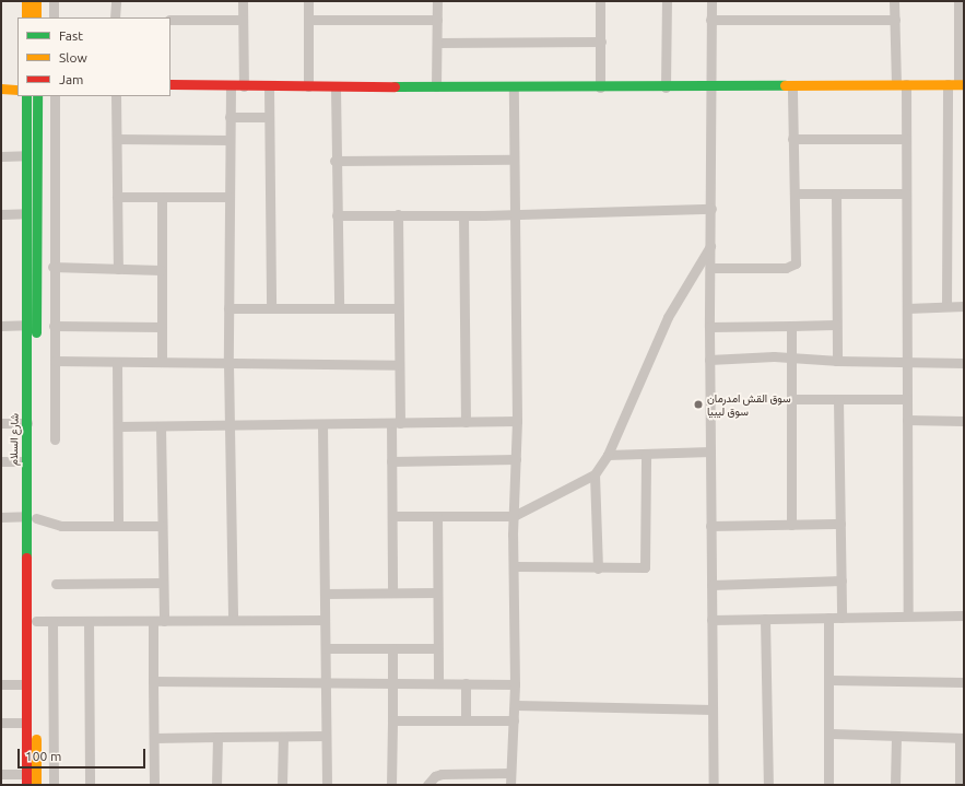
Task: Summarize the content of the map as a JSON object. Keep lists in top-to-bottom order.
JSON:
{
  "streets": {
    "main road": ["شارع السلام"]
  },
  "places": ["سوق القش امدرمان سوق ليبيا"],
  "legend": ["Fast", "Slow", "Jam"],
  "scale_bar": "100 m"
}
